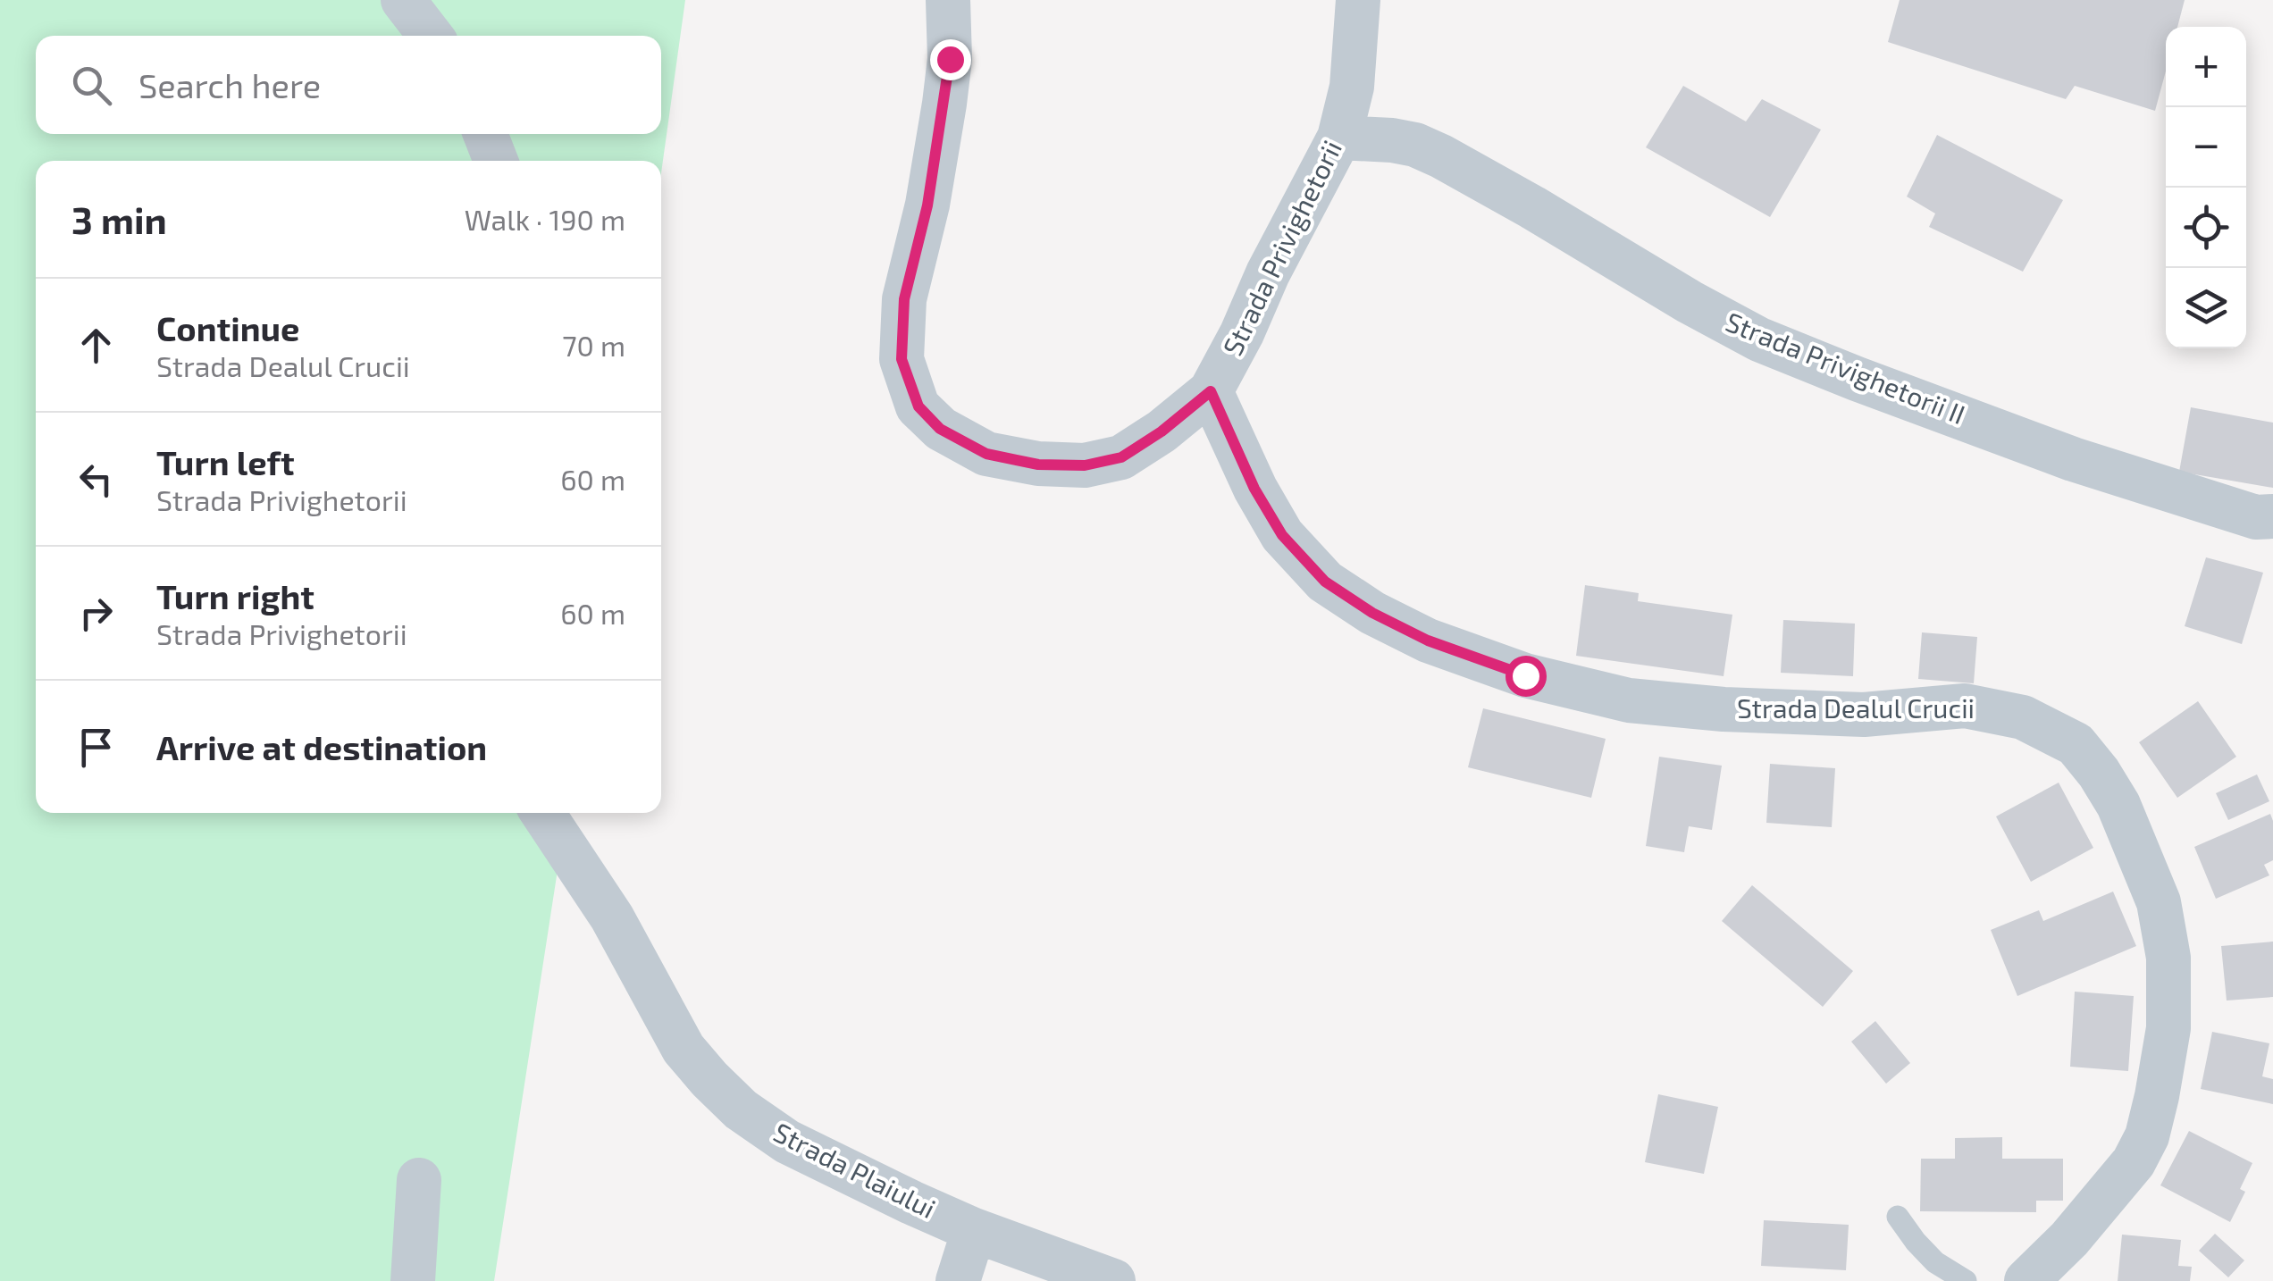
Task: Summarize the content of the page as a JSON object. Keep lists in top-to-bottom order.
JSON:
{
  "streets": {
    "street": [
      "Strada Privighetorii",
      "Strada Privighetorii II",
      "Strada Dealul Crucii",
      "Strada Plaiului"
    ]
  },
  "crossings": [
    ["Strada Privighetorii", "Strada Privighetorii II"],
    ["Strada Privighetorii", "Strada Dealul Crucii"]
  ],
  "page": {
    "map_buttons": ["+", "−"],
    "search": "Search here",
    "heading": ["3 min", "Walk · 190 m"],
    "list": [
      ["Continue", "Strada Dealul Crucii", "70 m"],
      ["Turn left", "Strada Privighetorii", "60 m"],
      ["Turn right", "Strada Privighetorii", "60 m"],
      "Arrive at destination"
    ]
  }
}
